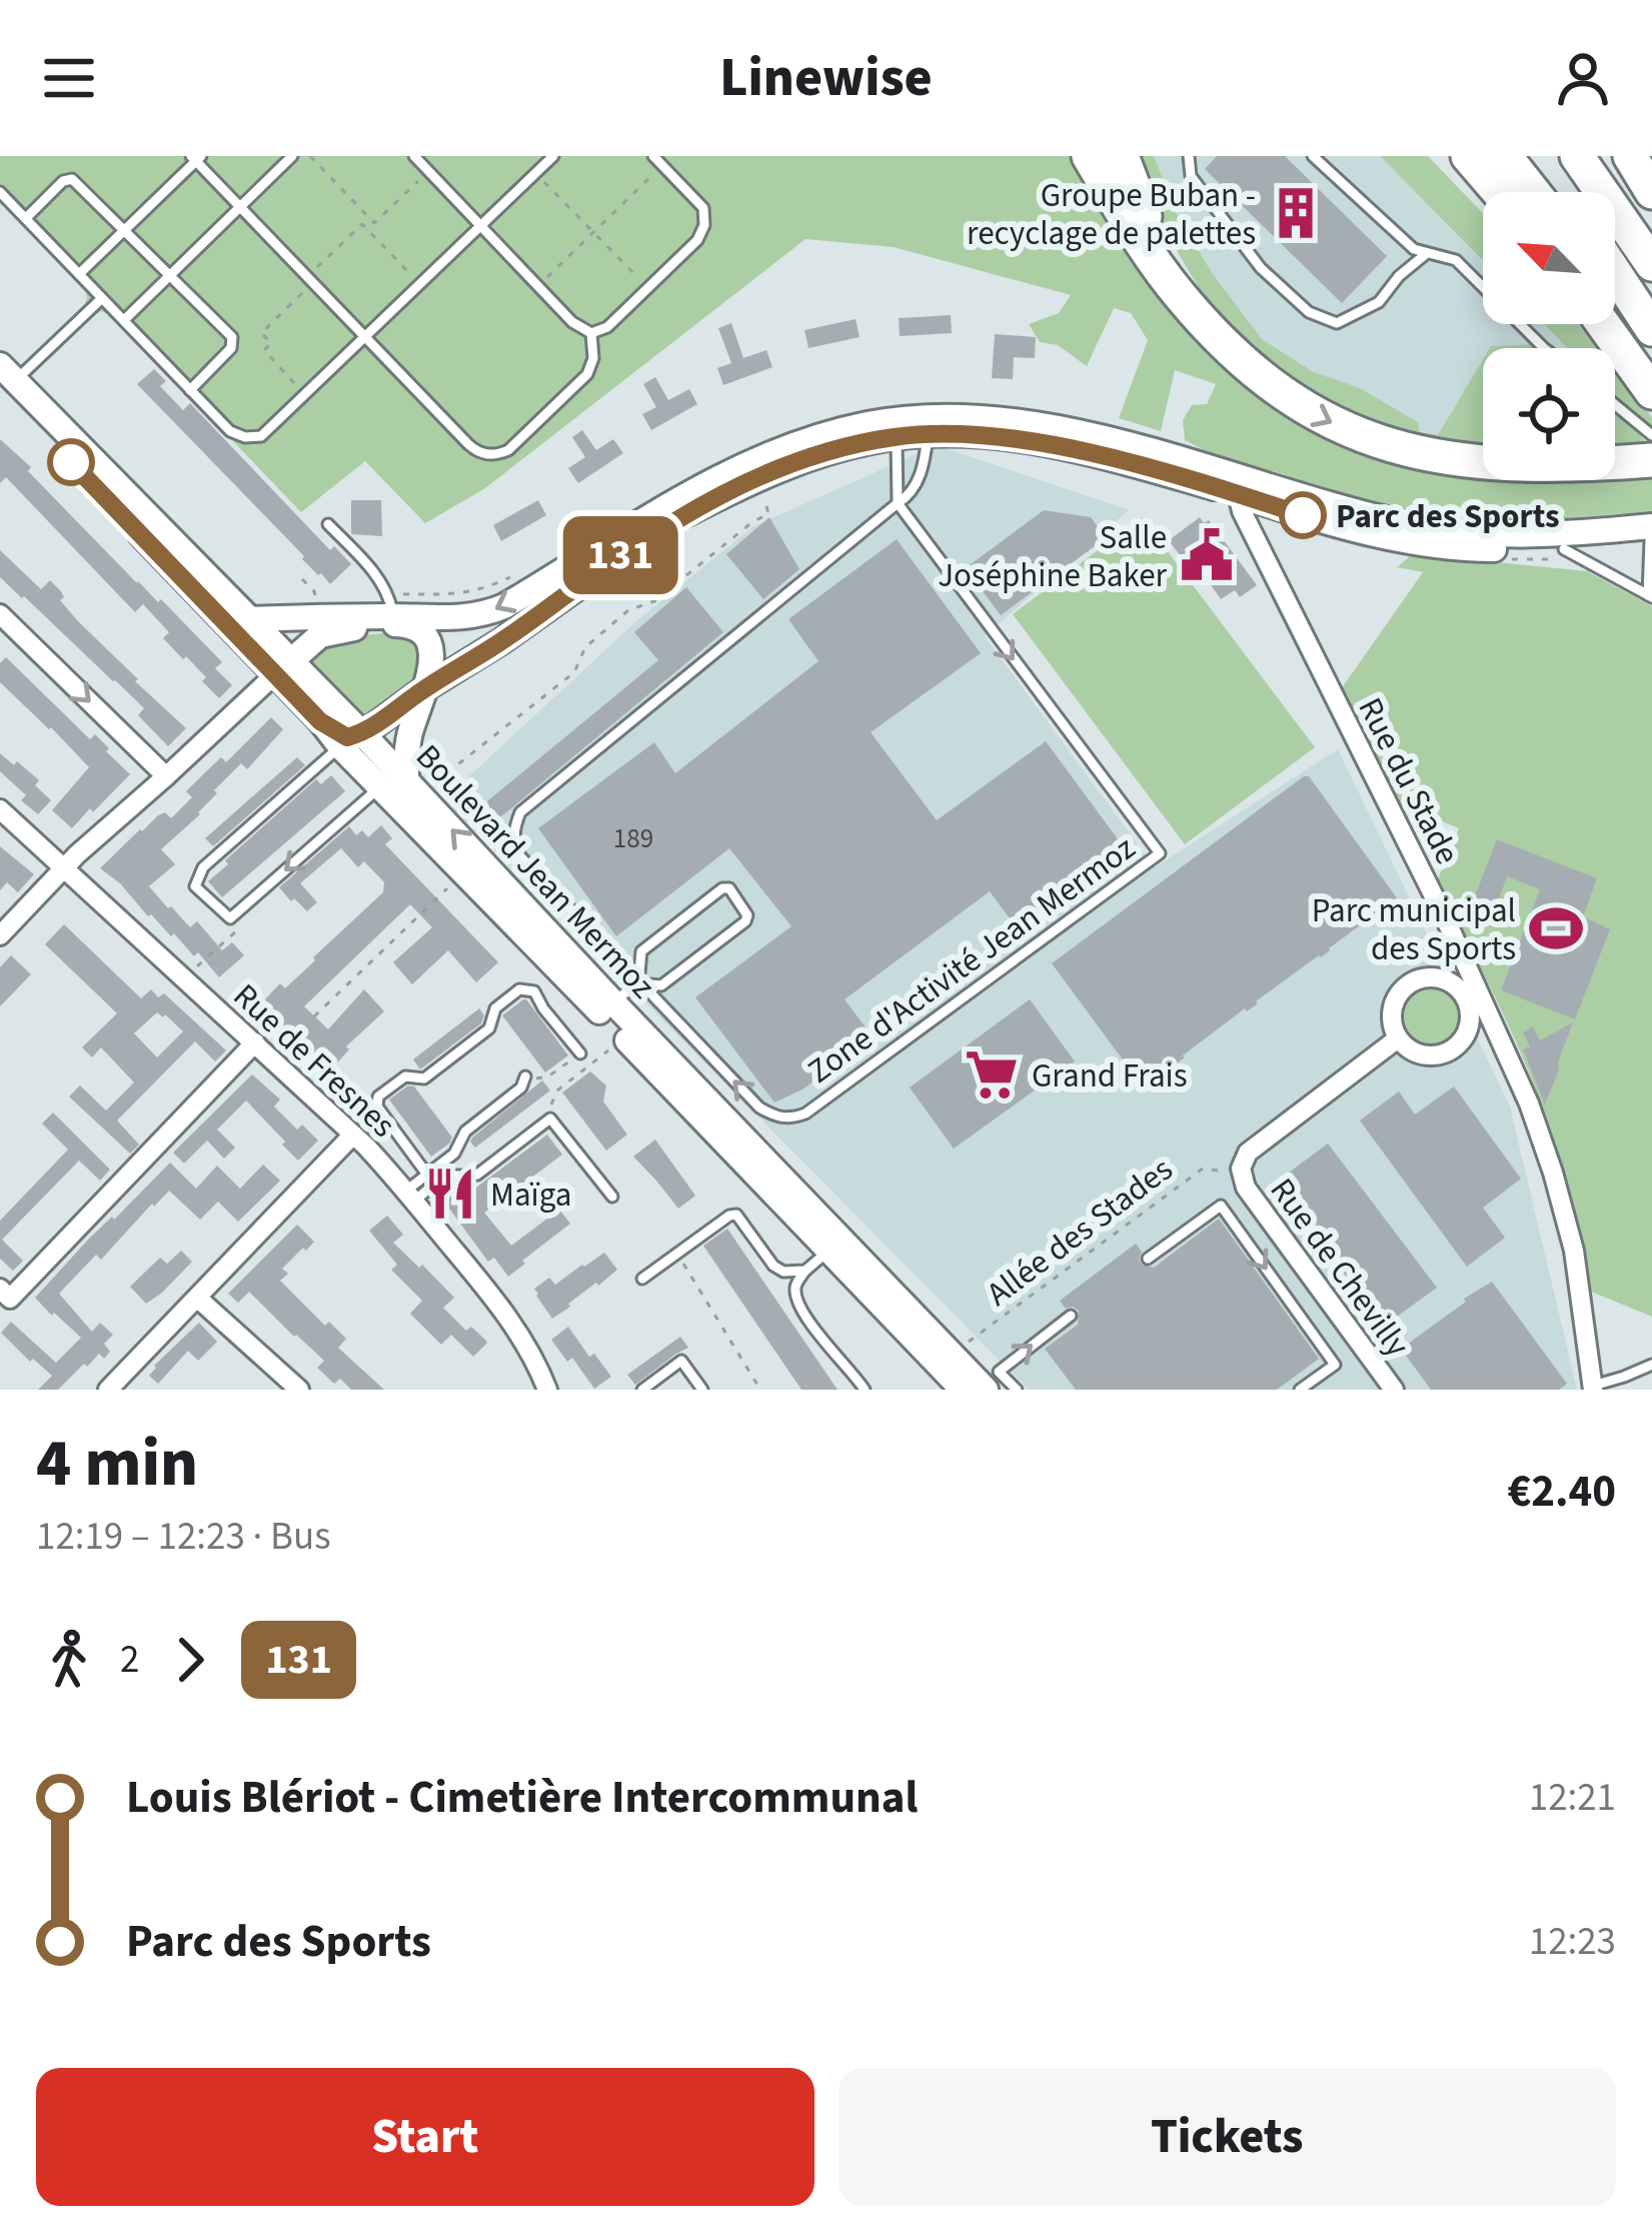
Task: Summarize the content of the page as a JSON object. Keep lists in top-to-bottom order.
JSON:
{
  "streets": {
    "main road": ["Boulevard Jean Mermoz"],
    "street": ["Rue du Stade", "Rue de Fresnes", "Rue de Chevilly"],
    "lane": ["Zone d'Activité Jean Mermoz"],
    "path": ["Allée des Stades"]
  },
  "crossings": [
    ["Allée des Stades", "Rue de Chevilly"]
  ],
  "places": {
    "building": ["Groupe Buban - recyclage de palettes"],
    "other": ["Parc des Sports"],
    "public building": ["Salle Joséphine Baker"],
    "sports": ["Parc municipal des Sports"],
    "supermarket": ["Grand Frais"],
    "restaurant": ["Maïga"]
  },
  "lines": ["bus line 131"],
  "house_numbers": ["189"],
  "north": "top left",
  "page": {
    "header": "Linewise",
    "on_map": "131",
    "heading": ["4 min", "12:19 – 12:23 · Bus", "€2.40"],
    "legs": ["2", "131"],
    "list": [
      {
        "name": "Louis Blériot - Cimetière Intercommunal",
        "value": "12:21"
      },
      {
        "name": "Parc des Sports",
        "value": "12:23"
      }
    ],
    "buttons": ["Start", "Tickets"]
  }
}
